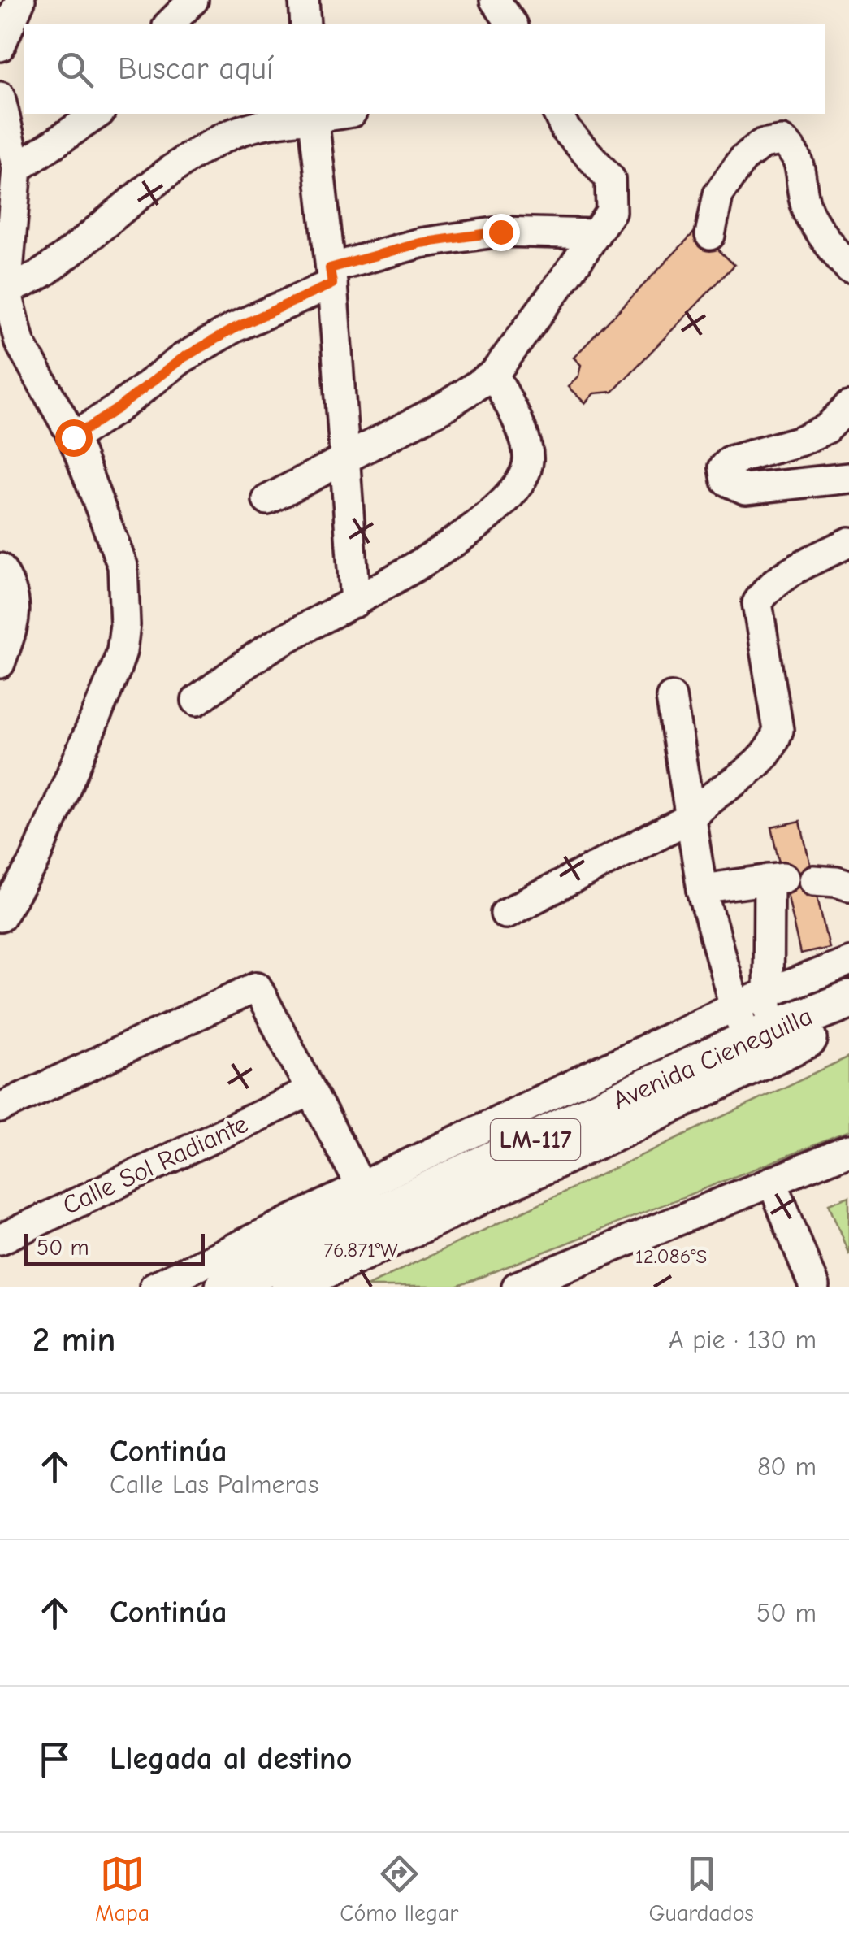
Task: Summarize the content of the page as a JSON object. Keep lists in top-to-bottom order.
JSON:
{
  "streets": {
    "main road": ["Avenida Cieneguilla", "LM-117"],
    "street": ["Calle Sol Radiante"]
  },
  "scale_bar": "50 m",
  "page": {
    "search": "Buscar aquí",
    "scale": "50 m",
    "heading": ["2 min", "A pie · 130 m"],
    "list": [
      ["Continúa", "Calle Las Palmeras", "80 m"],
      ["Continúa", "50 m"],
      "Llegada al destino"
    ],
    "nav": ["Mapa", "Cómo llegar", "Guardados"]
  },
  "coordinates": ["76.871°W", "12.086°S"]
}
